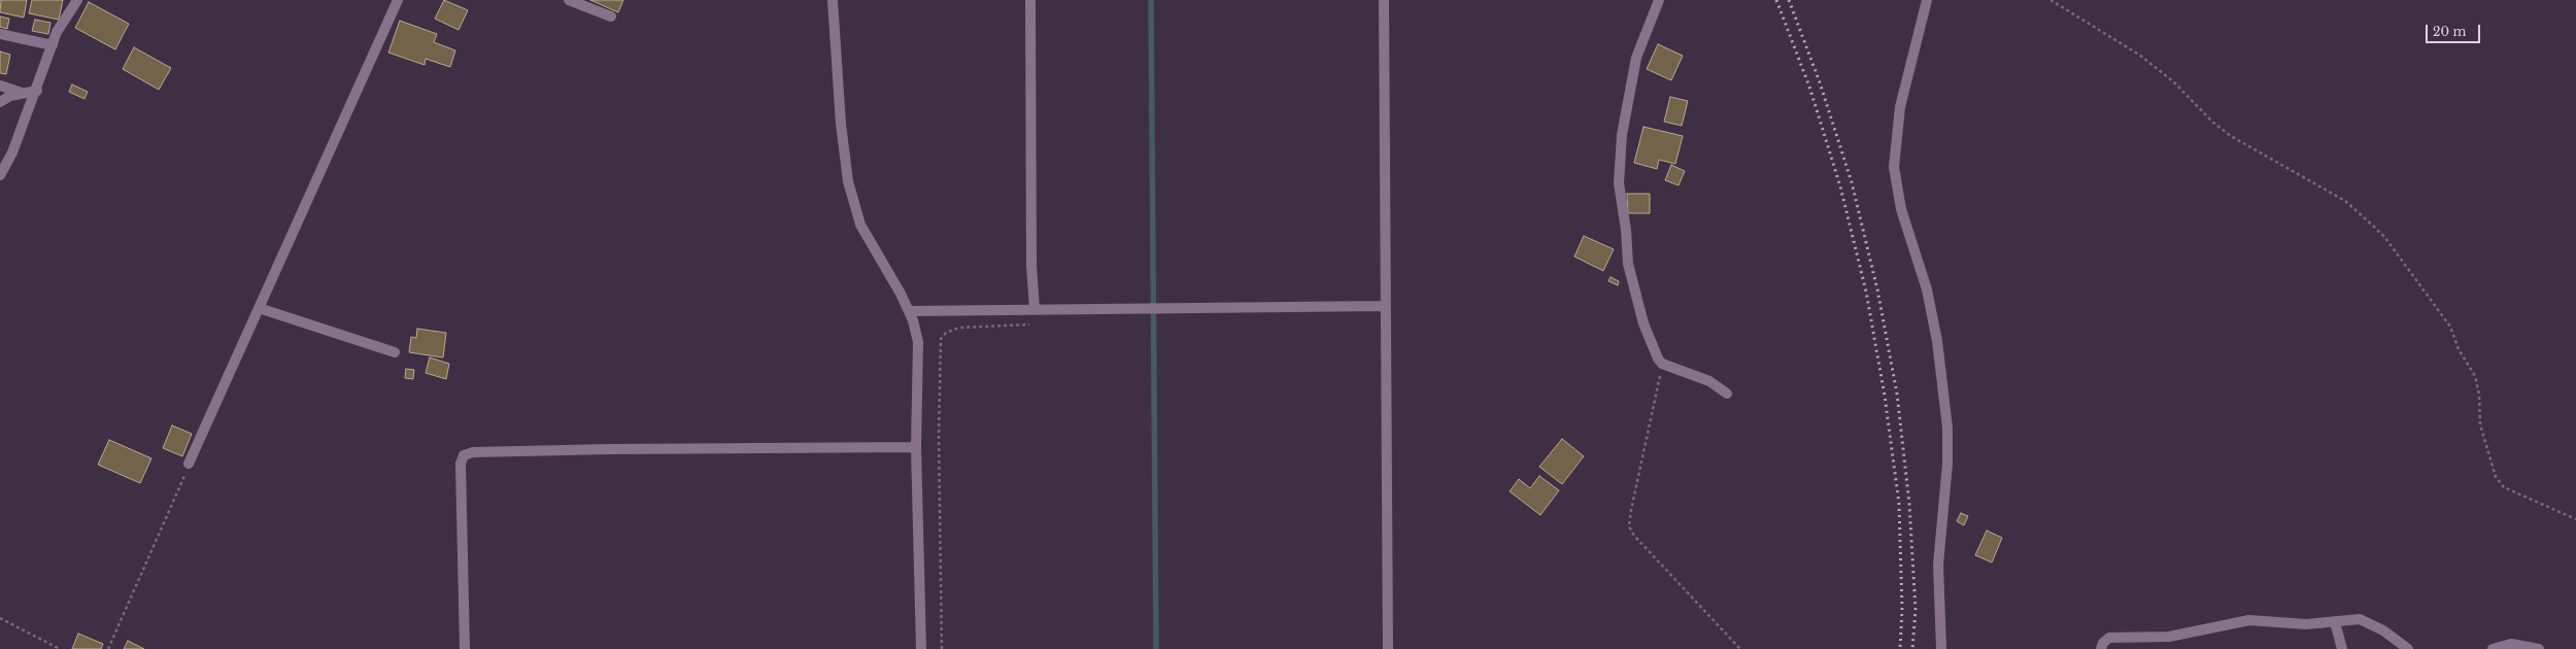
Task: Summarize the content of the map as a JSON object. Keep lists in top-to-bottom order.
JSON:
{
  "scale_bar": "20 m"
}
